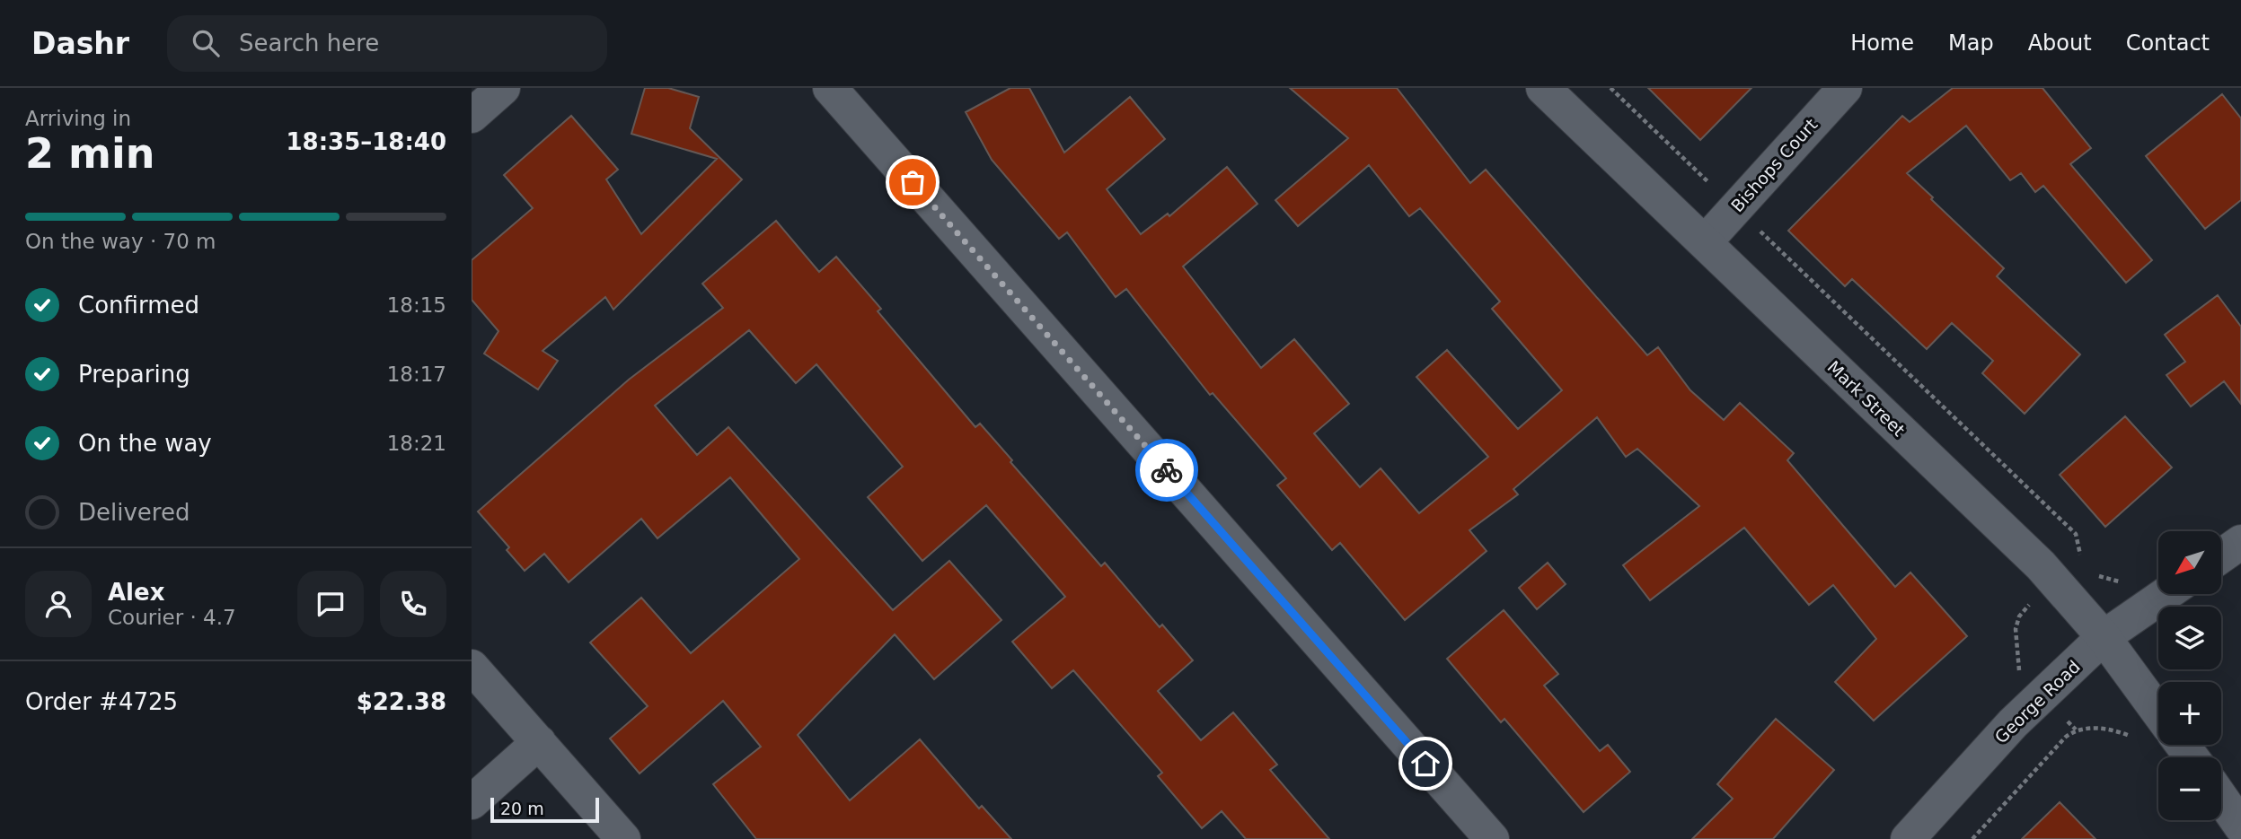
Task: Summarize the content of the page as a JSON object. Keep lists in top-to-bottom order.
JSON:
{
  "streets": {
    "street": ["Bishops Court", "Mark Street", "George Road"]
  },
  "crossings": [
    ["Bishops Court", "Mark Street"],
    ["Mark Street", "George Road"]
  ],
  "scale_bar": "20 m",
  "north": "bottom left",
  "page": {
    "header": "Dashr",
    "search": "Search here",
    "nav": [
      "Home",
      "Map",
      "About",
      "Contact"
    ],
    "heading": ["2 min", "Arriving in", "18:35–18:40"],
    "panel": [
      "Alex",
      "Courier · 4.7",
      "Order #4725",
      "$22.38"
    ],
    "bar": "On the way · 70 m",
    "list": [
      ["Confirmed", "18:15"],
      ["Preparing", "18:17"],
      ["On the way", "18:21"],
      "Delivered"
    ],
    "map_buttons": ["+", "−"],
    "scale": "20 m"
  }
}
